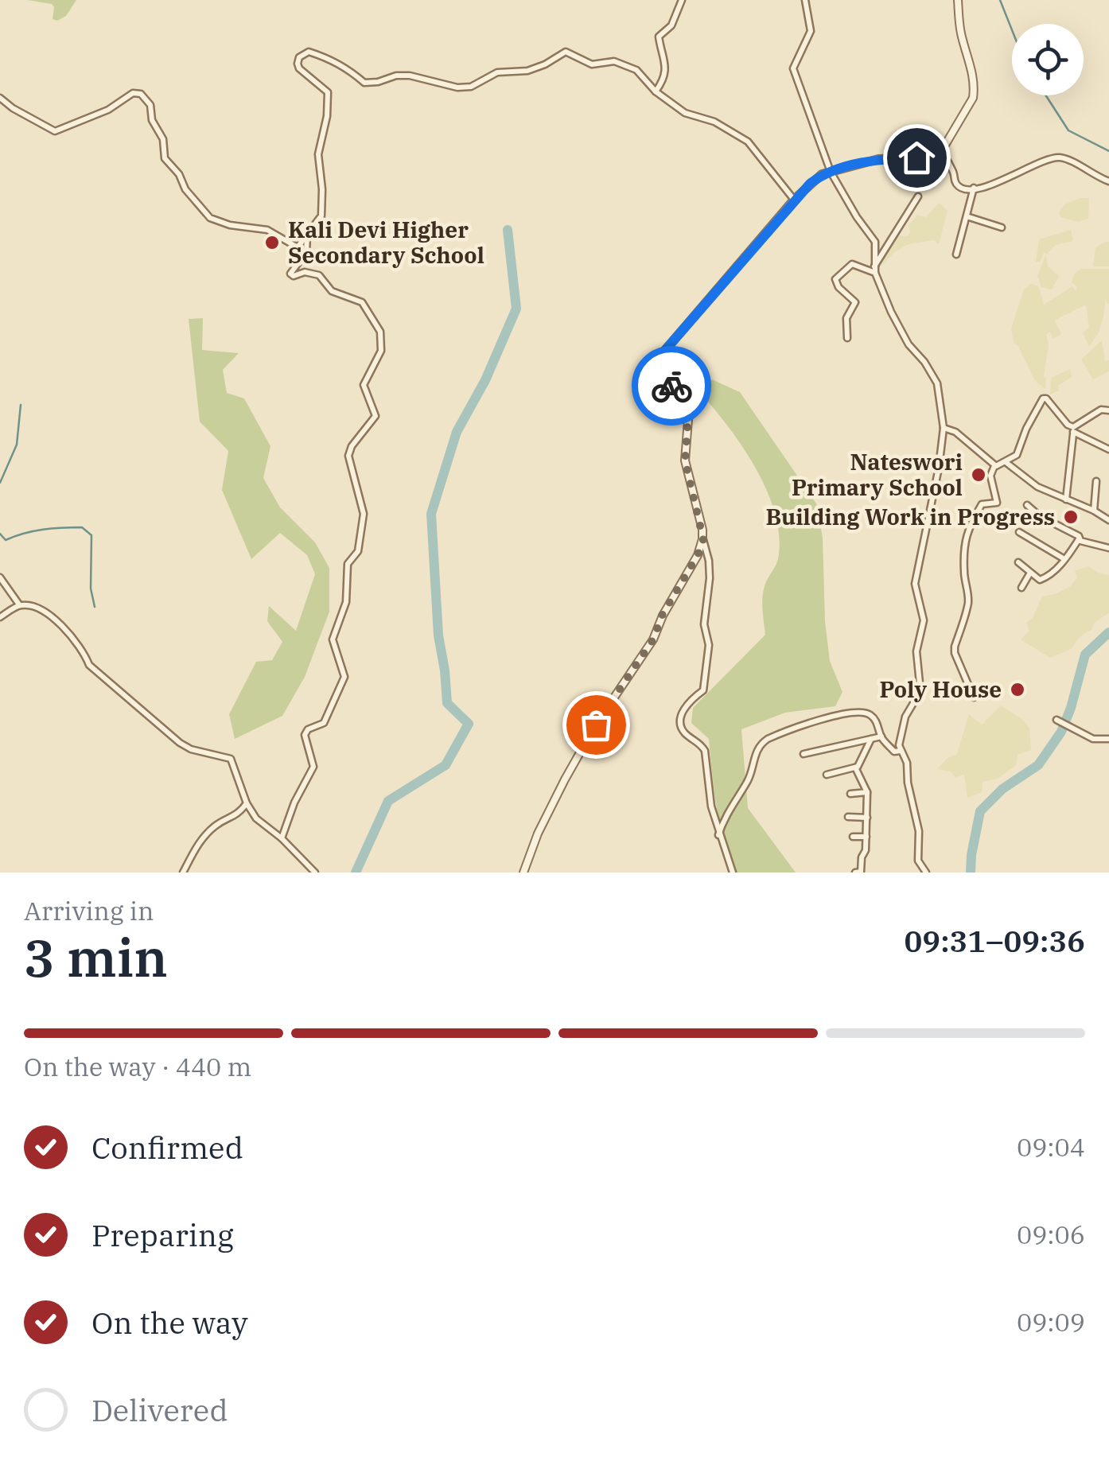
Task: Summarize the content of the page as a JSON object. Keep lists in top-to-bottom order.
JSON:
{
  "places": [
    "Kali Devi Higher Secondary School",
    "Nateswori Primary School",
    "Building Work in Progress",
    "Poly House"
  ],
  "page": {
    "heading": ["3 min", "Arriving in", "09:31–09:36"],
    "bar": "On the way · 440 m",
    "list": [
      ["Confirmed", "09:04"],
      ["Preparing", "09:06"],
      ["On the way", "09:09"],
      "Delivered"
    ]
  }
}
